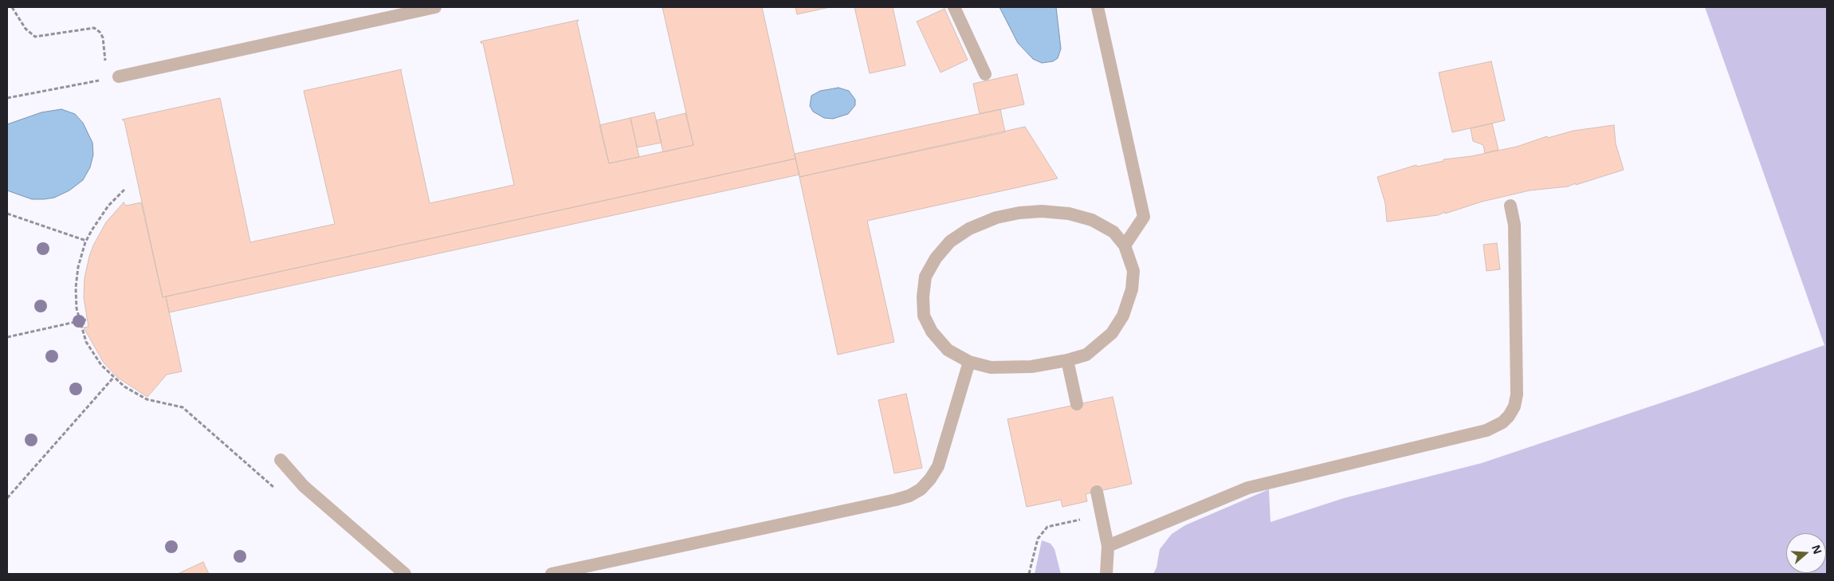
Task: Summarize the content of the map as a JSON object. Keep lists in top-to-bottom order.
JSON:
{
  "north": "right"
}
